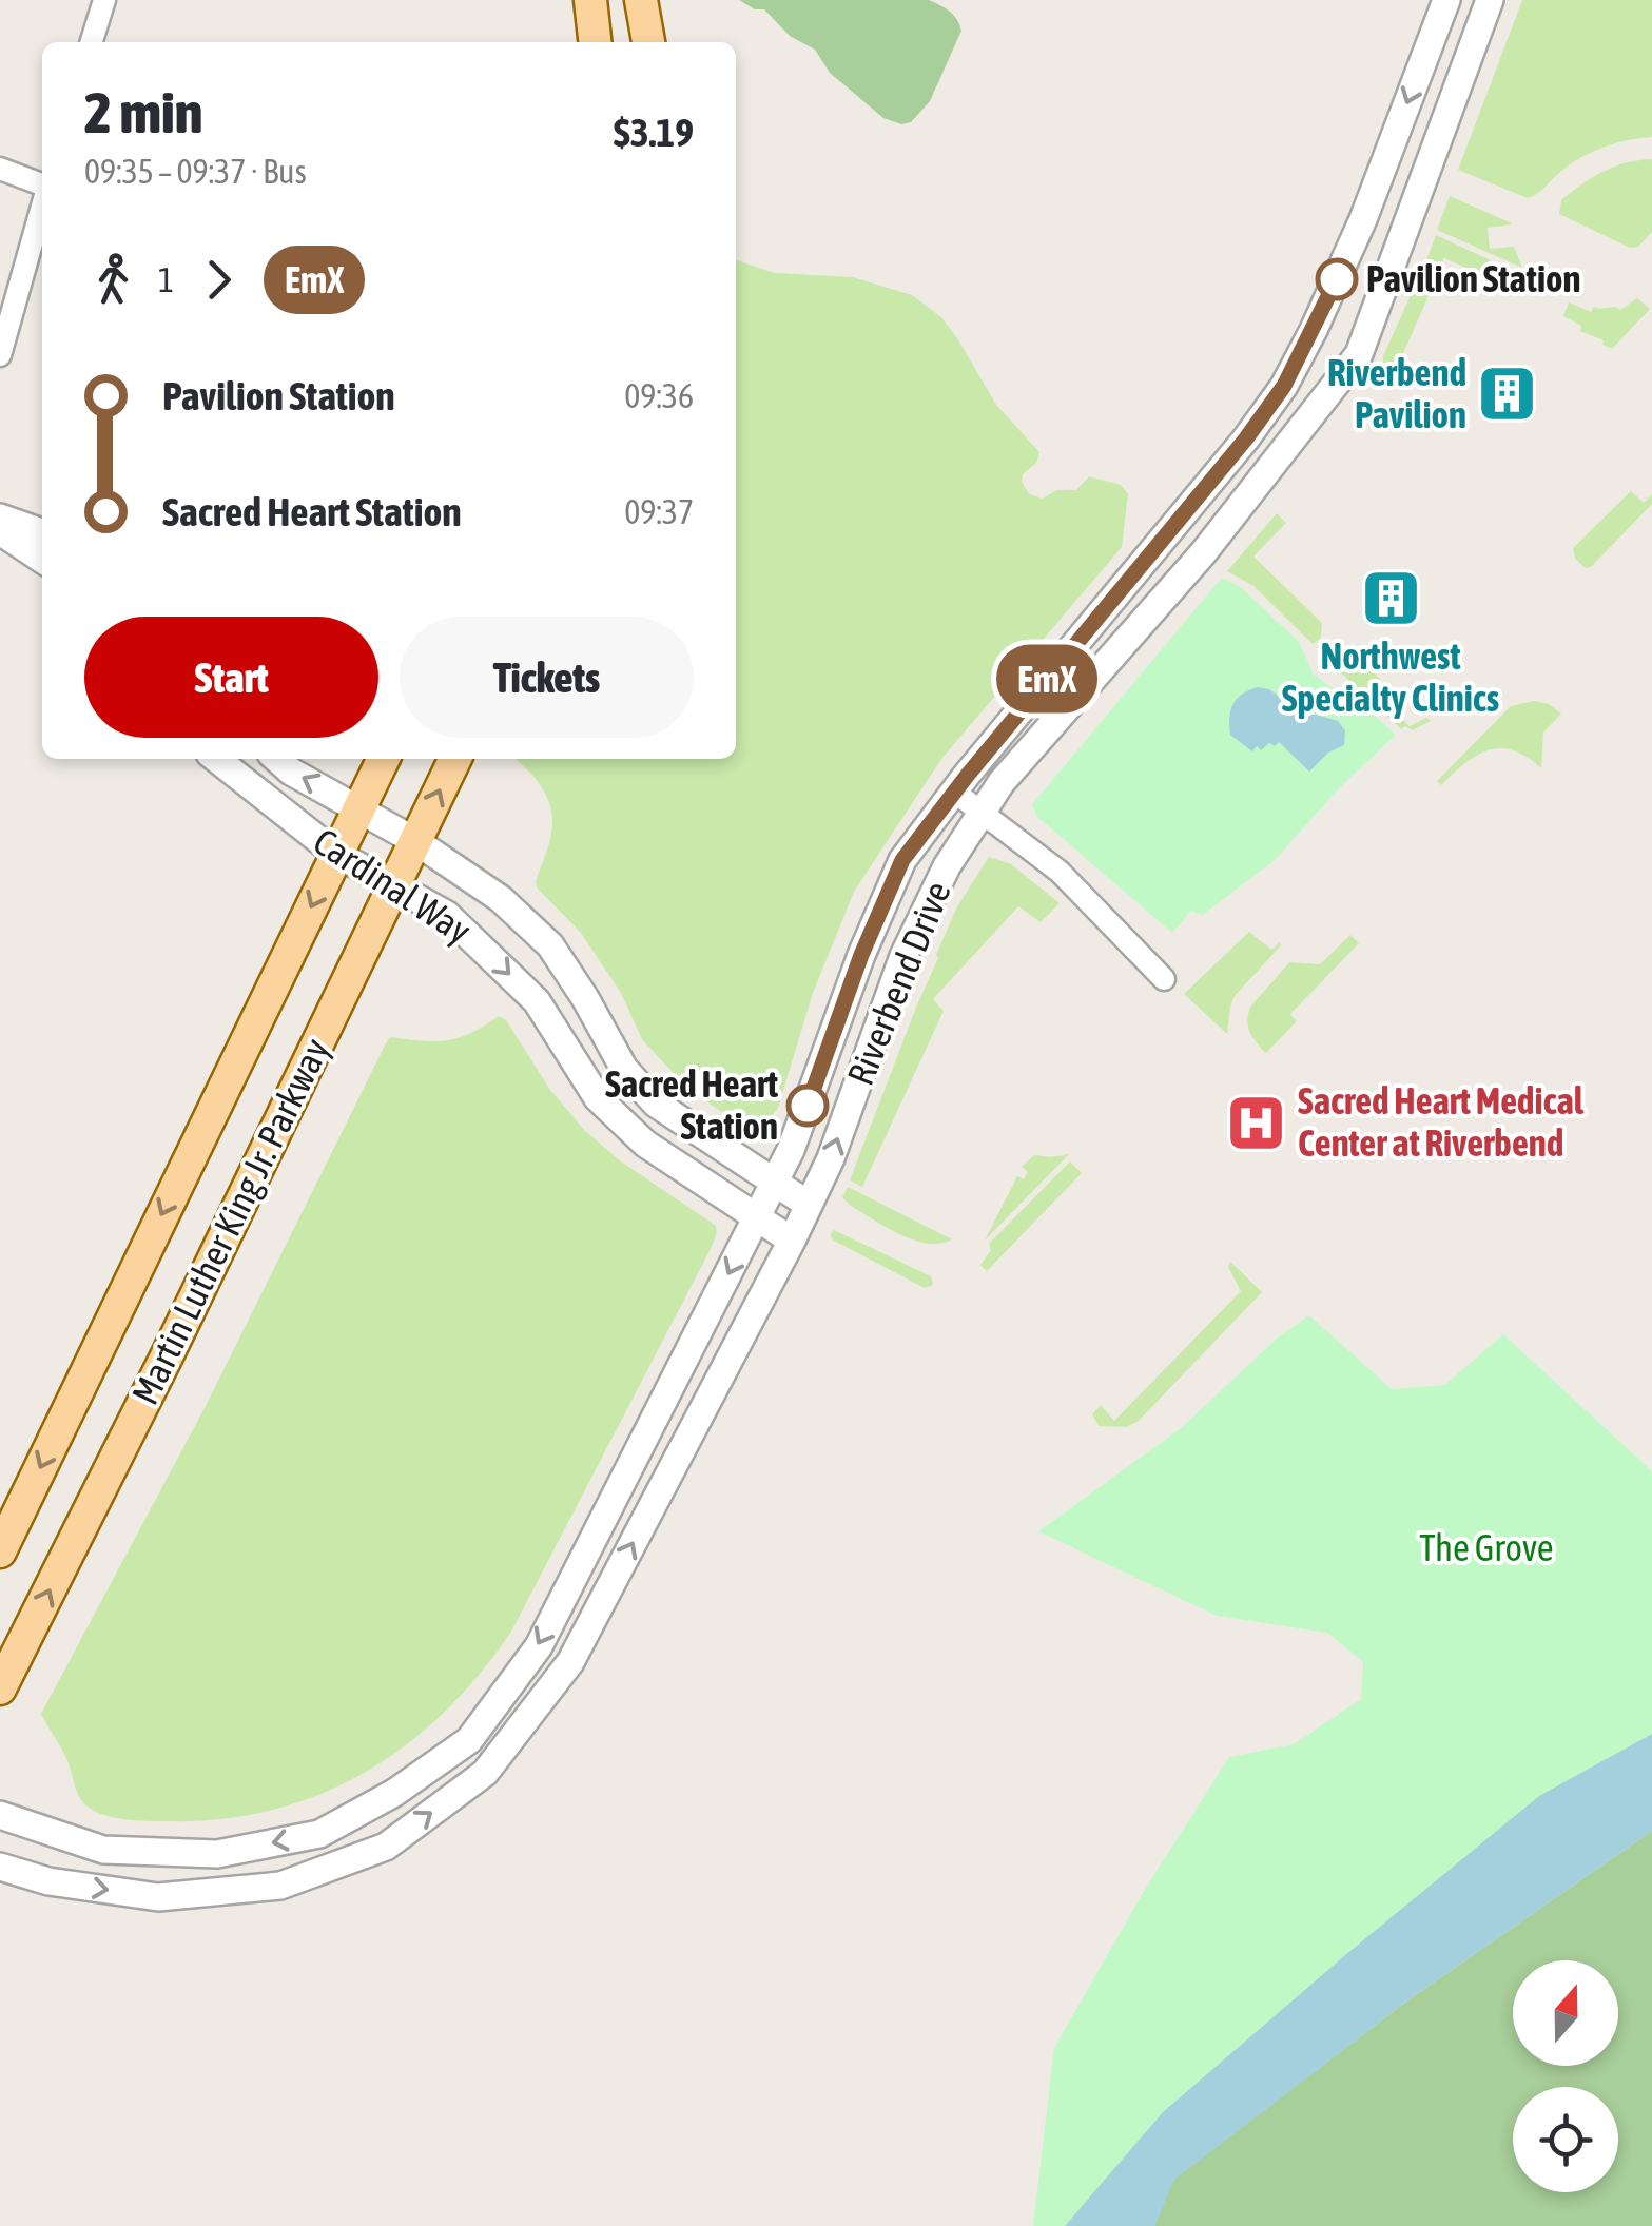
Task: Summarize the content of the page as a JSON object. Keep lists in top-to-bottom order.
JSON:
{
  "streets": {
    "main road": ["Martin Luther King Jr. Parkway"],
    "street": ["Cardinal Way", "Riverbend Drive"]
  },
  "crossings": [
    ["Cardinal Way", "Riverbend Drive"],
    ["Cardinal Way", "Martin Luther King Jr. Parkway"]
  ],
  "parks": ["The Grove"],
  "places": {
    "other": ["Pavilion Station", "Sacred Heart Station"],
    "building": ["Riverbend Pavilion", "Northwest Specialty Clinics"],
    "hospital": ["Sacred Heart Medical Center at Riverbend"]
  },
  "lines": ["bus line EmX"],
  "north": "top",
  "page": {
    "on_map": "EmX",
    "heading": ["2 min", "09:35 – 09:37 · Bus", "$3.19"],
    "legs": ["1", "EmX"],
    "list": [
      {
        "name": "Pavilion Station",
        "value": "09:36"
      },
      {
        "name": "Sacred Heart Station",
        "value": "09:37"
      }
    ],
    "buttons": ["Start", "Tickets"]
  }
}
